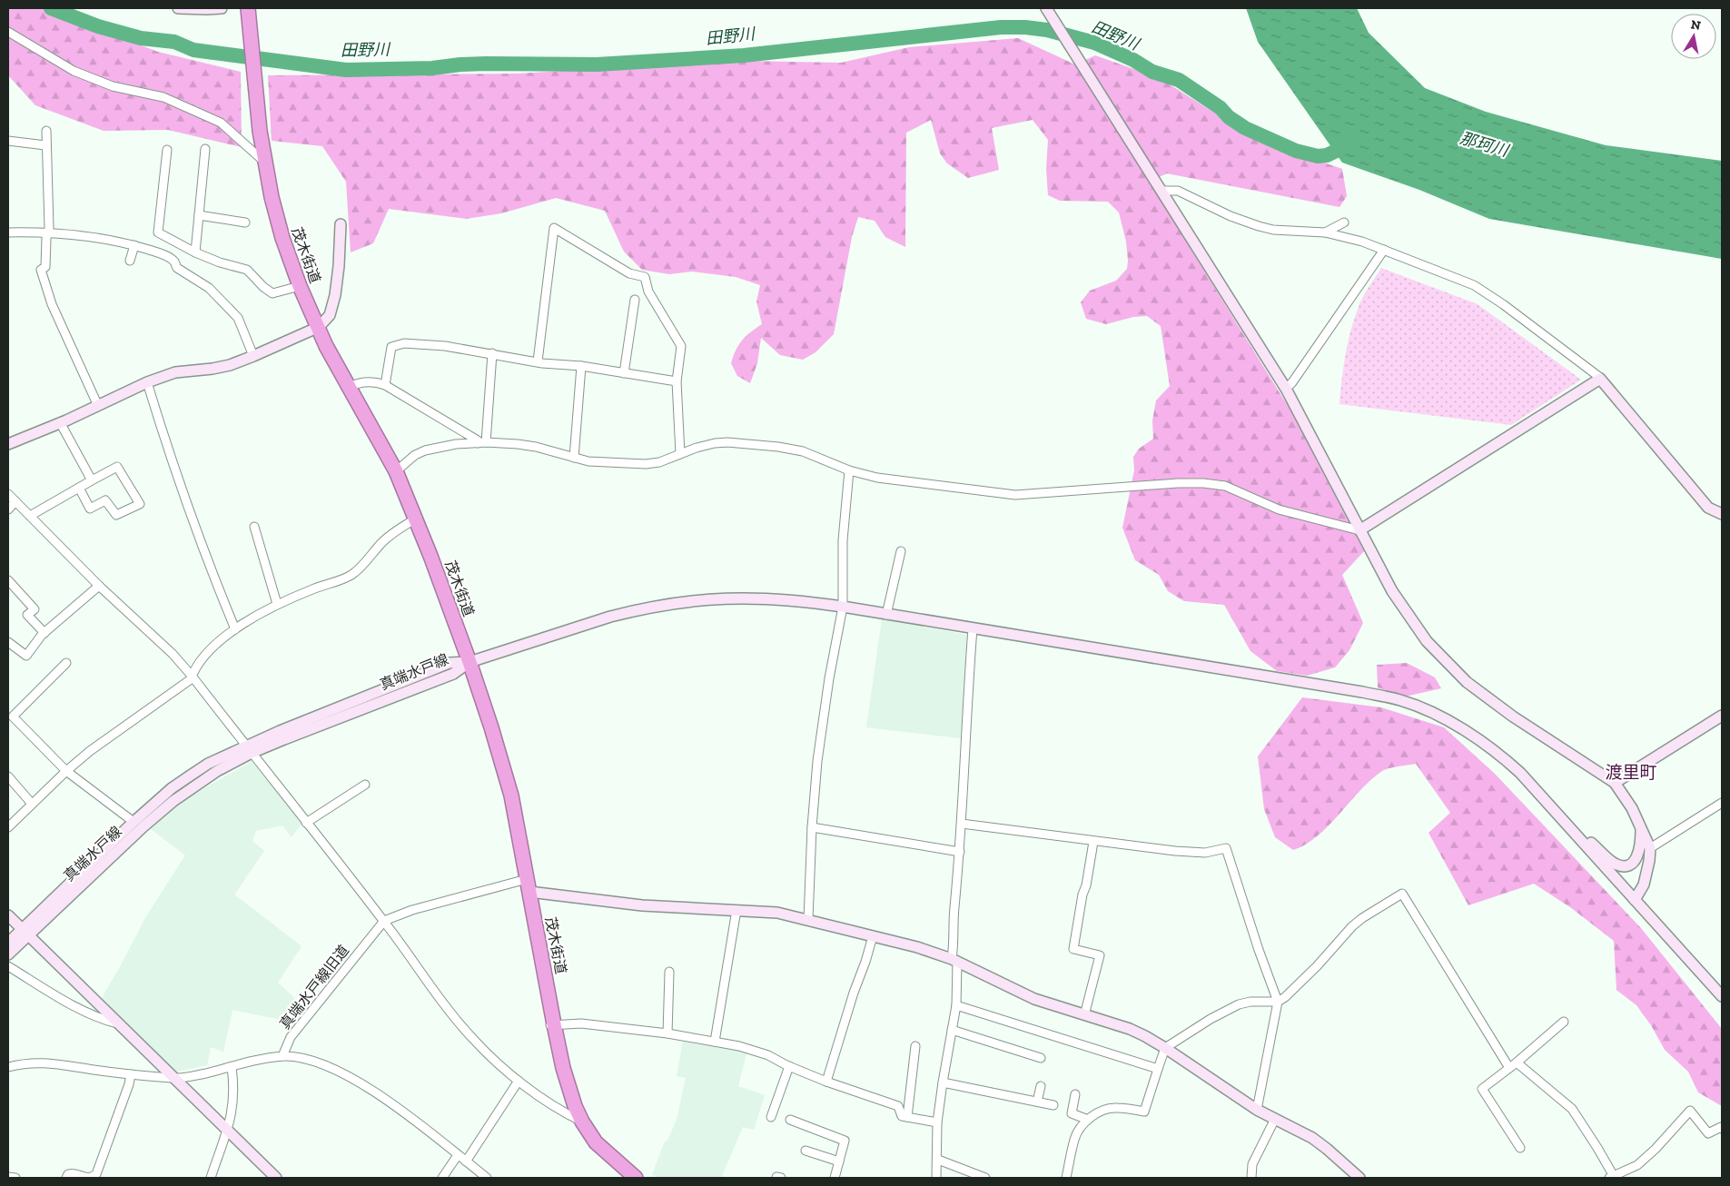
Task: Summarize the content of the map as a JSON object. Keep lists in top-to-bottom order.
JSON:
{
  "streets": {
    "highway": ["茂木街道"],
    "street": ["真端水戸線", "真端水戸線旧道"]
  },
  "crossings": [
    ["茂木街道", "真端水戸線"]
  ],
  "districts": ["渡里町"],
  "water": ["田野川", "那珂川"],
  "north": "top"
}
